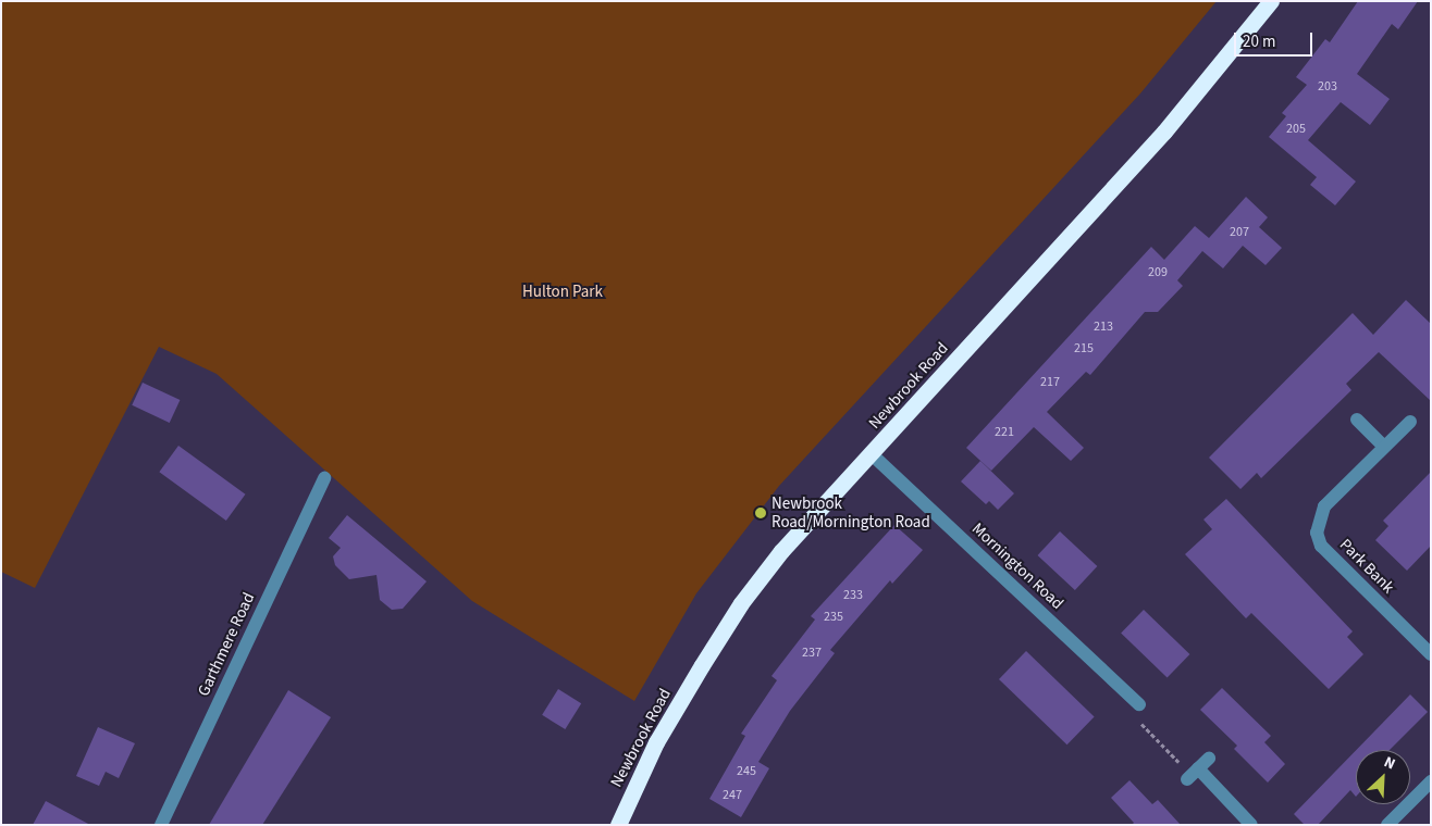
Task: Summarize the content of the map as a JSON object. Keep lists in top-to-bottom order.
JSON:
{
  "streets": {
    "highway": ["Newbrook Road"],
    "street": ["Mornington Road", "Park Bank", "Garthmere Road"]
  },
  "crossings": [
    ["Newbrook Road", "Mornington Road"]
  ],
  "parks": ["Hulton Park"],
  "places": ["Newbrook Road/Mornington Road"],
  "house_numbers": [
    "203",
    "205",
    "207",
    "209",
    "213",
    "215",
    "217",
    "221",
    "233",
    "235",
    "237",
    "245",
    "247"
  ],
  "scale_bar": "20 m",
  "north": "top right"
}
